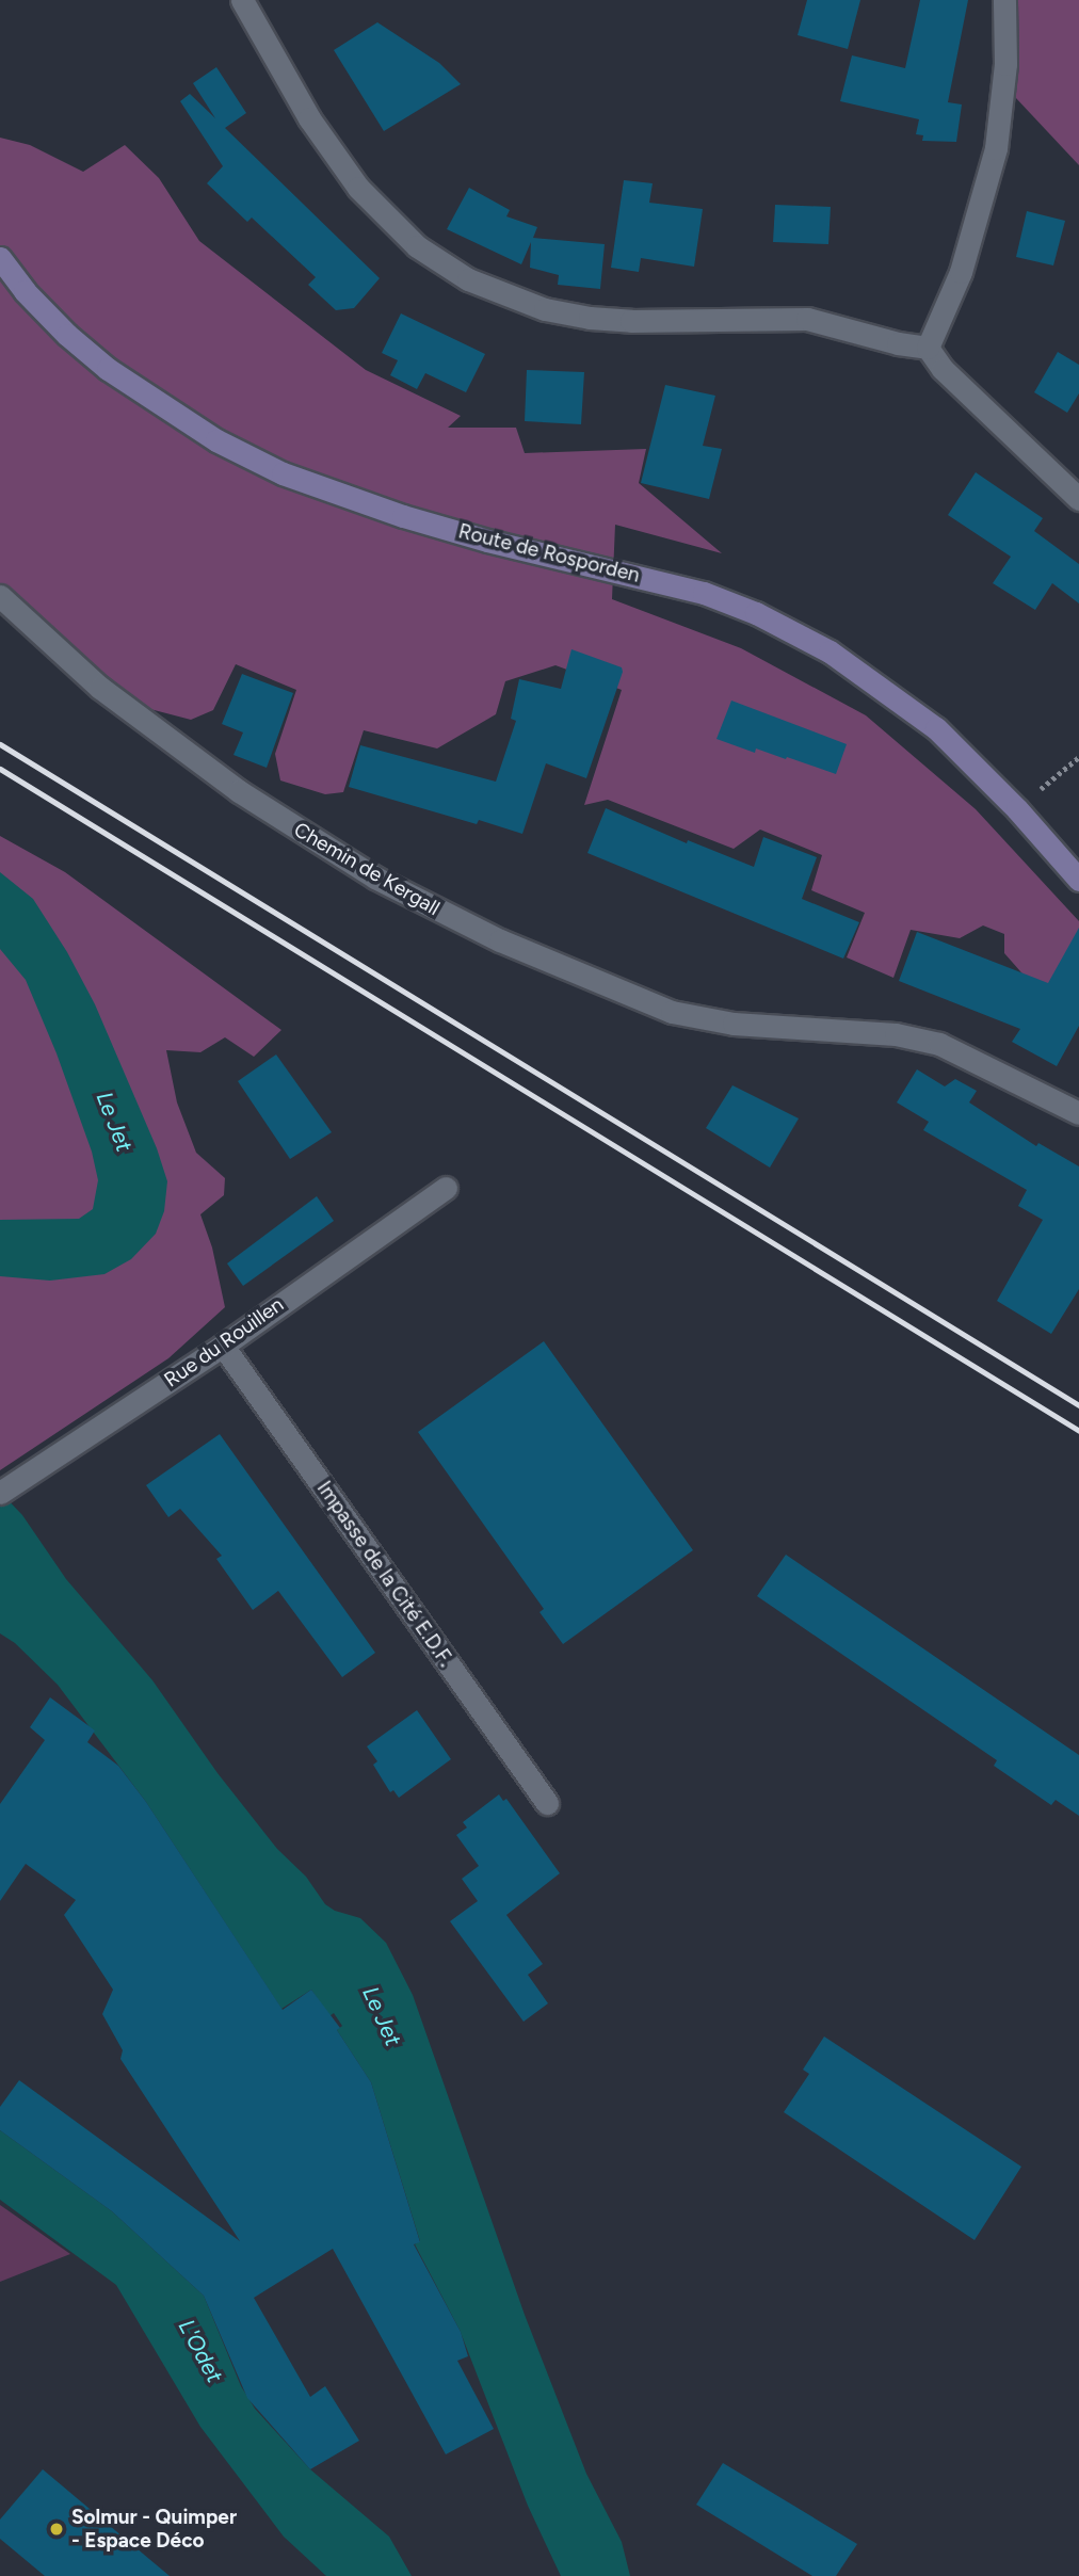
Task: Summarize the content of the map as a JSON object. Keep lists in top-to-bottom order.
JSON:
{
  "streets": {
    "main road": ["Route de Rosporden"],
    "street": ["Chemin de Kergall", "Rue du Rouillen", "Impasse de la Cité E.D.F."]
  },
  "crossings": [
    ["Rue du Rouillen", "Impasse de la Cité E.D.F."]
  ],
  "water": ["Le Jet", "L'Odet"],
  "places": ["Solmur - Quimper - Espace Déco"]
}
